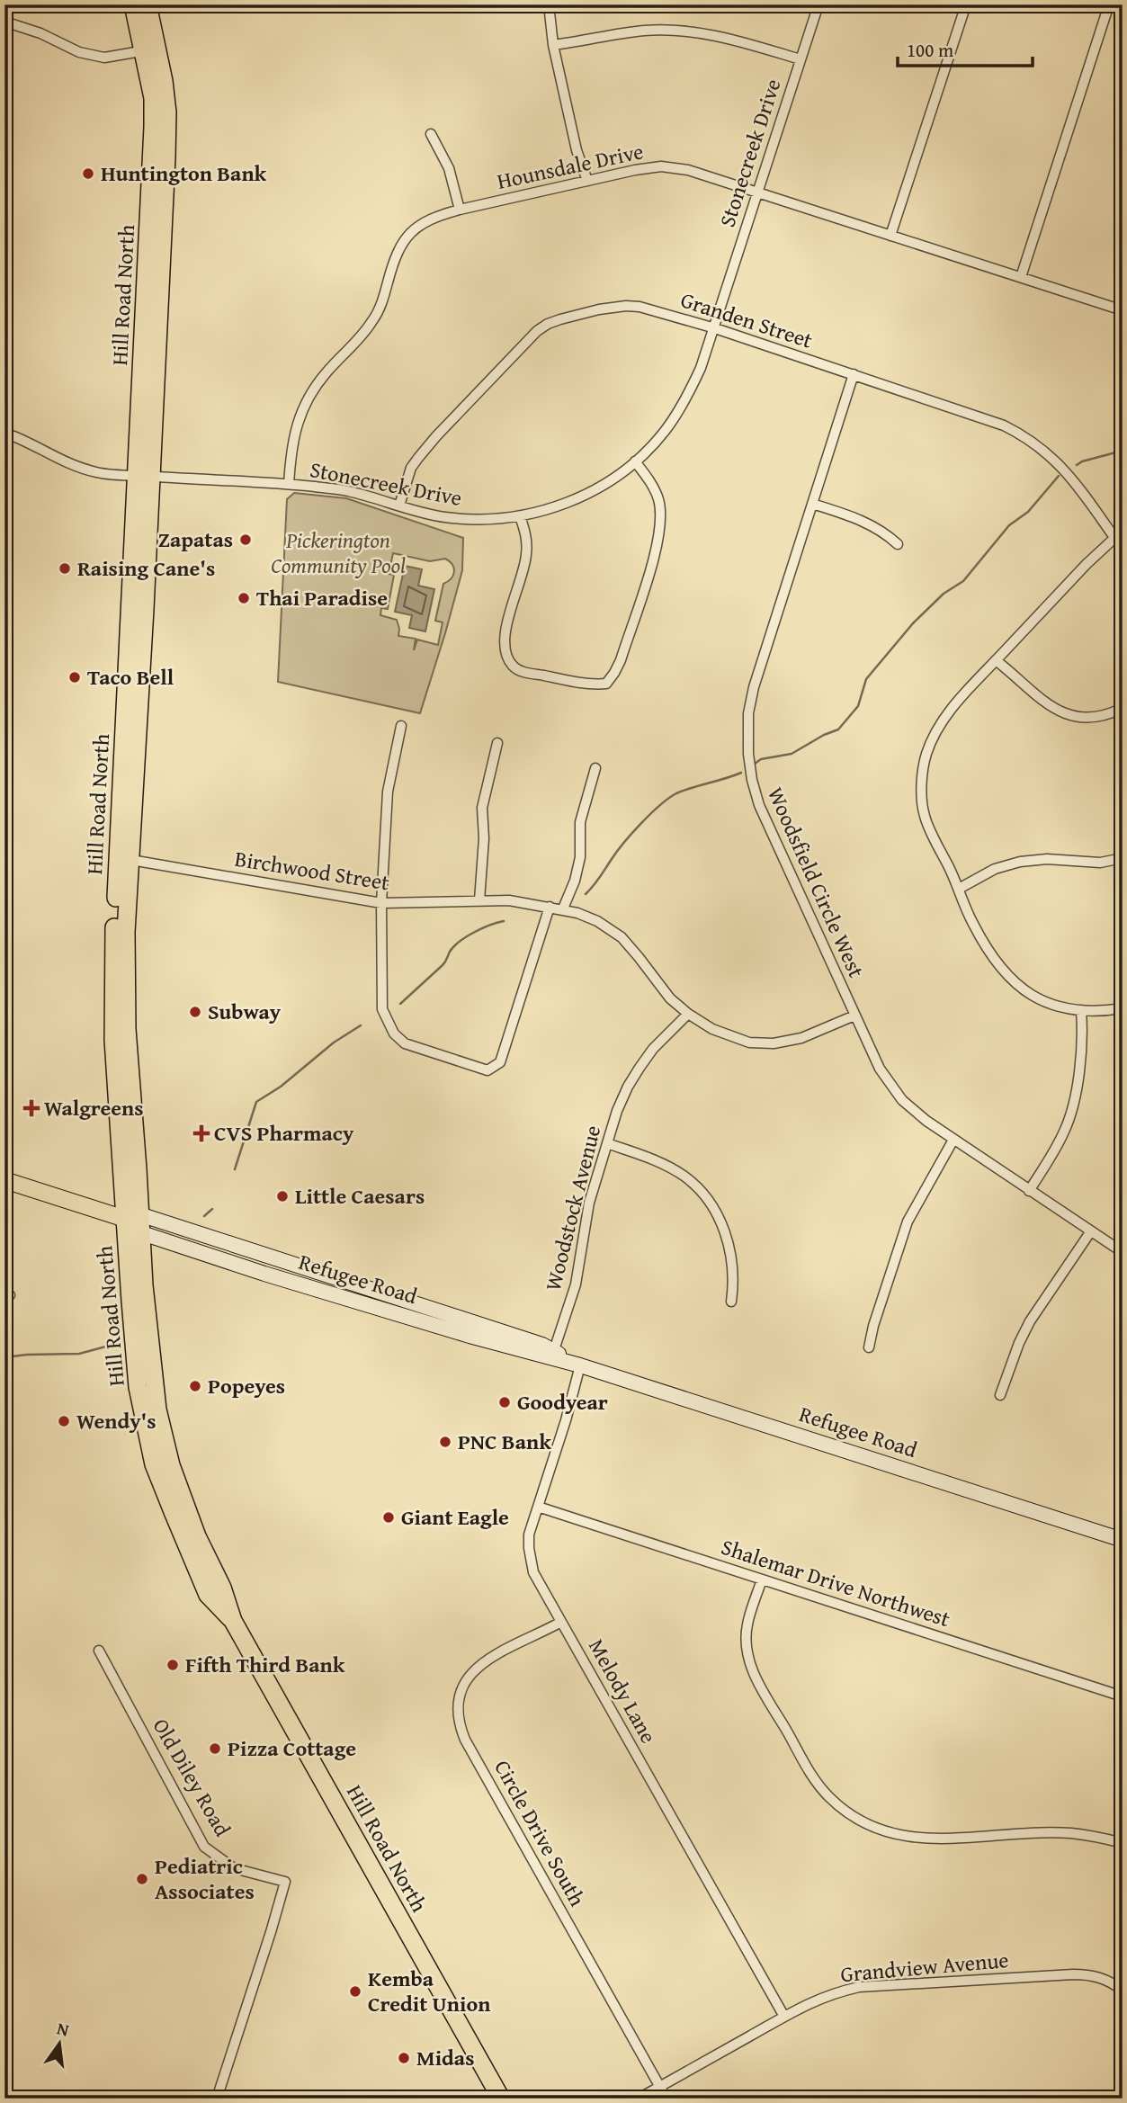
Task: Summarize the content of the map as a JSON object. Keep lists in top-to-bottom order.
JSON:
{
  "streets": {
    "highway": ["Hill Road North"],
    "main road": ["Refugee Road"],
    "street": [
      "Stonecreek Drive",
      "Hounsdale Drive",
      "Granden Street",
      "Birchwood Street",
      "Woodsfield Circle West",
      "Woodstock Avenue",
      "Shalemar Drive Northwest",
      "Melody Lane",
      "Old Diley Road",
      "Circle Drive South",
      "Grandview Avenue"
    ]
  },
  "crossings": [
    ["Stonecreek Drive", "Hounsdale Drive"],
    ["Stonecreek Drive", "Hill Road North"],
    ["Stonecreek Drive", "Granden Street"],
    ["Hill Road North", "Birchwood Street"],
    ["Hill Road North", "Refugee Road"],
    ["Granden Street", "Woodsfield Circle West"],
    ["Birchwood Street", "Woodsfield Circle West"],
    ["Birchwood Street", "Woodstock Avenue"],
    ["Woodstock Avenue", "Refugee Road"],
    ["Refugee Road", "Melody Lane"],
    ["Shalemar Drive Northwest", "Melody Lane"],
    ["Melody Lane", "Circle Drive South"],
    ["Melody Lane", "Grandview Avenue"],
    ["Circle Drive South", "Grandview Avenue"]
  ],
  "parks": ["Pickerington Community Pool"],
  "places": {
    "other": [
      "Huntington Bank",
      "Zapatas",
      "Raising Cane's",
      "Thai Paradise",
      "Taco Bell",
      "Subway",
      "Little Caesars",
      "Popeyes",
      "Goodyear",
      "Wendy's",
      "PNC Bank",
      "Giant Eagle",
      "Fifth Third Bank",
      "Pizza Cottage",
      "Pediatric Associates",
      "Kemba Credit Union",
      "Midas"
    ],
    "health": ["Walgreens", "CVS Pharmacy"]
  },
  "scale_bar": "100 m",
  "north": "top"
}
